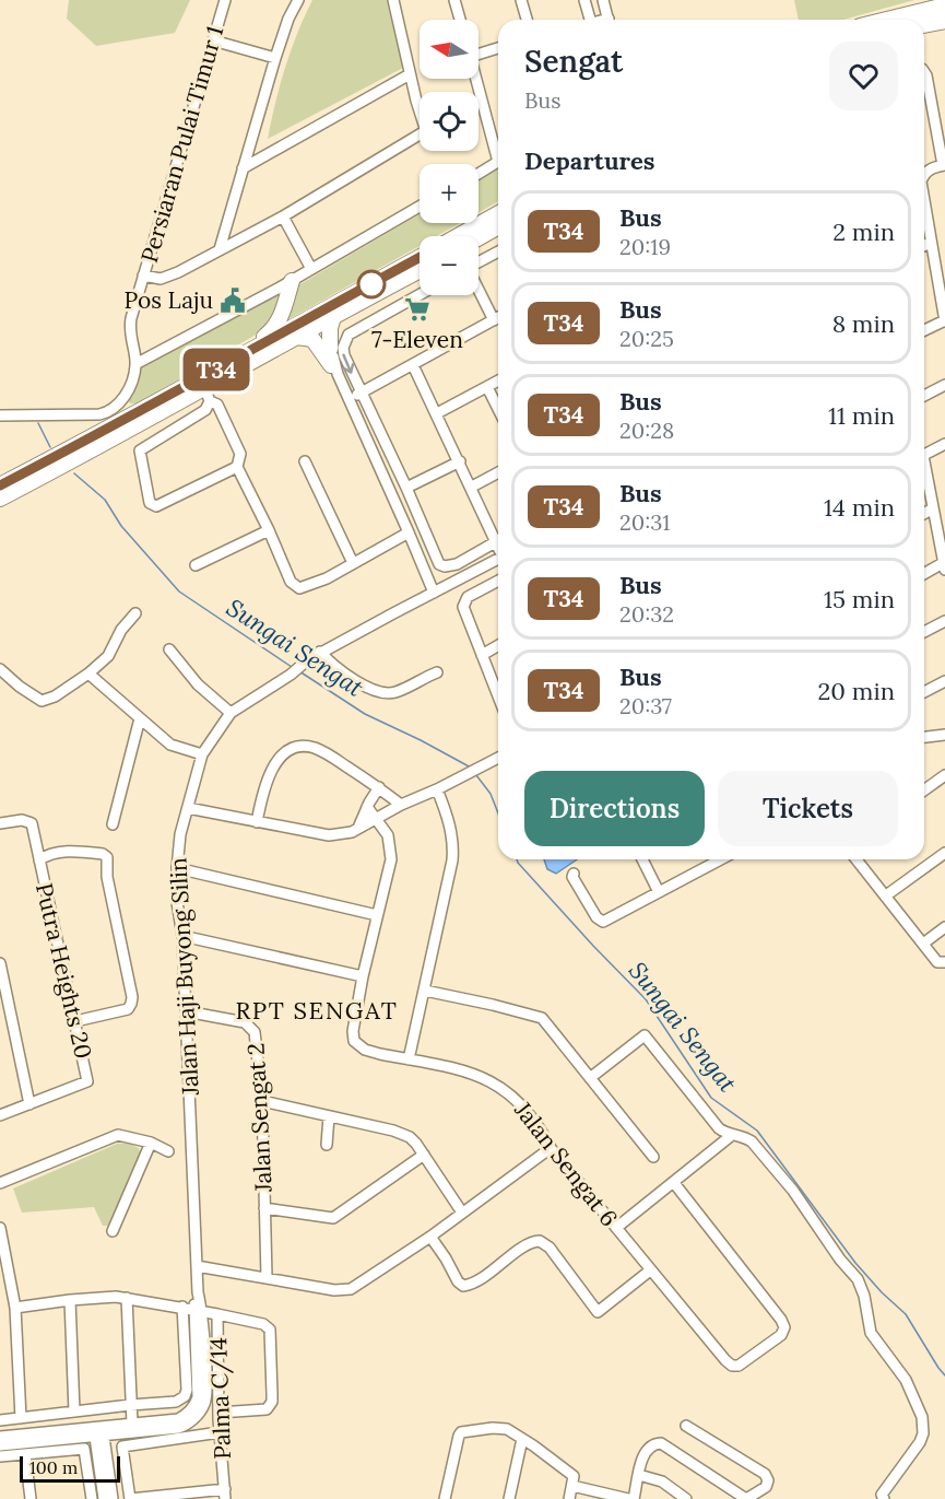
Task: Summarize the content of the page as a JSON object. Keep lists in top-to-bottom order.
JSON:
{
  "streets": {
    "street": [
      "Persiaran Pulai Timur 1",
      "Putra Heights 20",
      "Jalan Haji Buyong Silin",
      "Jalan Sengat 2",
      "Jalan Sengat 6",
      "Palma C/14"
    ]
  },
  "crossings": [
    ["Jalan Haji Buyong Silin", "Jalan Sengat 2"],
    ["Jalan Haji Buyong Silin", "Palma C/14"]
  ],
  "districts": ["RPT SENGAT"],
  "water": ["Sungai Sengat"],
  "places": {
    "public building": ["Pos Laju"],
    "supermarket": ["7-Eleven"]
  },
  "lines": ["bus line T34"],
  "scale_bar": "100 m",
  "north": "left",
  "page": {
    "on_map": "T34",
    "map_buttons": ["+", "−"],
    "heading": [
      ["Sengat", "Bus"],
      "Departures"
    ],
    "list": [
      {
        "mark": "T34",
        "name": "Bus",
        "note": "20:19",
        "value": "2 min"
      },
      {
        "mark": "T34",
        "name": "Bus",
        "note": "20:25",
        "value": "8 min"
      },
      {
        "mark": "T34",
        "name": "Bus",
        "note": "20:28",
        "value": "11 min"
      },
      {
        "mark": "T34",
        "name": "Bus",
        "note": "20:31",
        "value": "14 min"
      },
      {
        "mark": "T34",
        "name": "Bus",
        "note": "20:32",
        "value": "15 min"
      },
      {
        "mark": "T34",
        "name": "Bus",
        "note": "20:37",
        "value": "20 min"
      }
    ],
    "buttons": ["Directions", "Tickets"],
    "scale": "100 m"
  }
}
